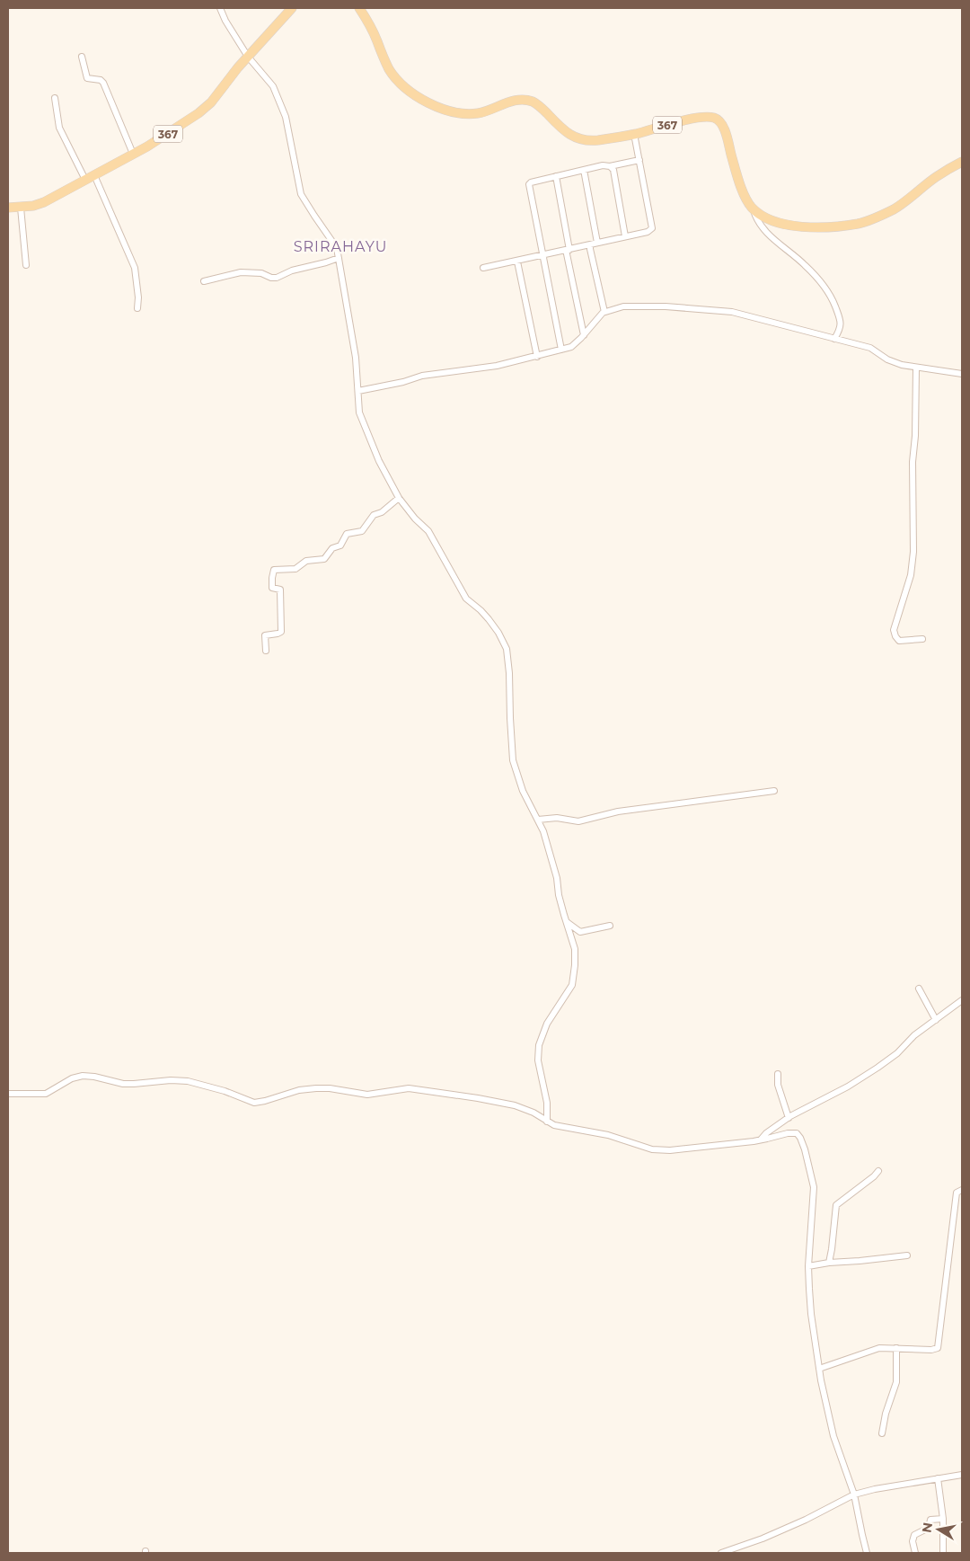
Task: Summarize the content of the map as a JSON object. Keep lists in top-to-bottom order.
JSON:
{
  "streets": {
    "main road": ["367"]
  },
  "districts": ["SRIRAHAYU"],
  "north": "left"
}
